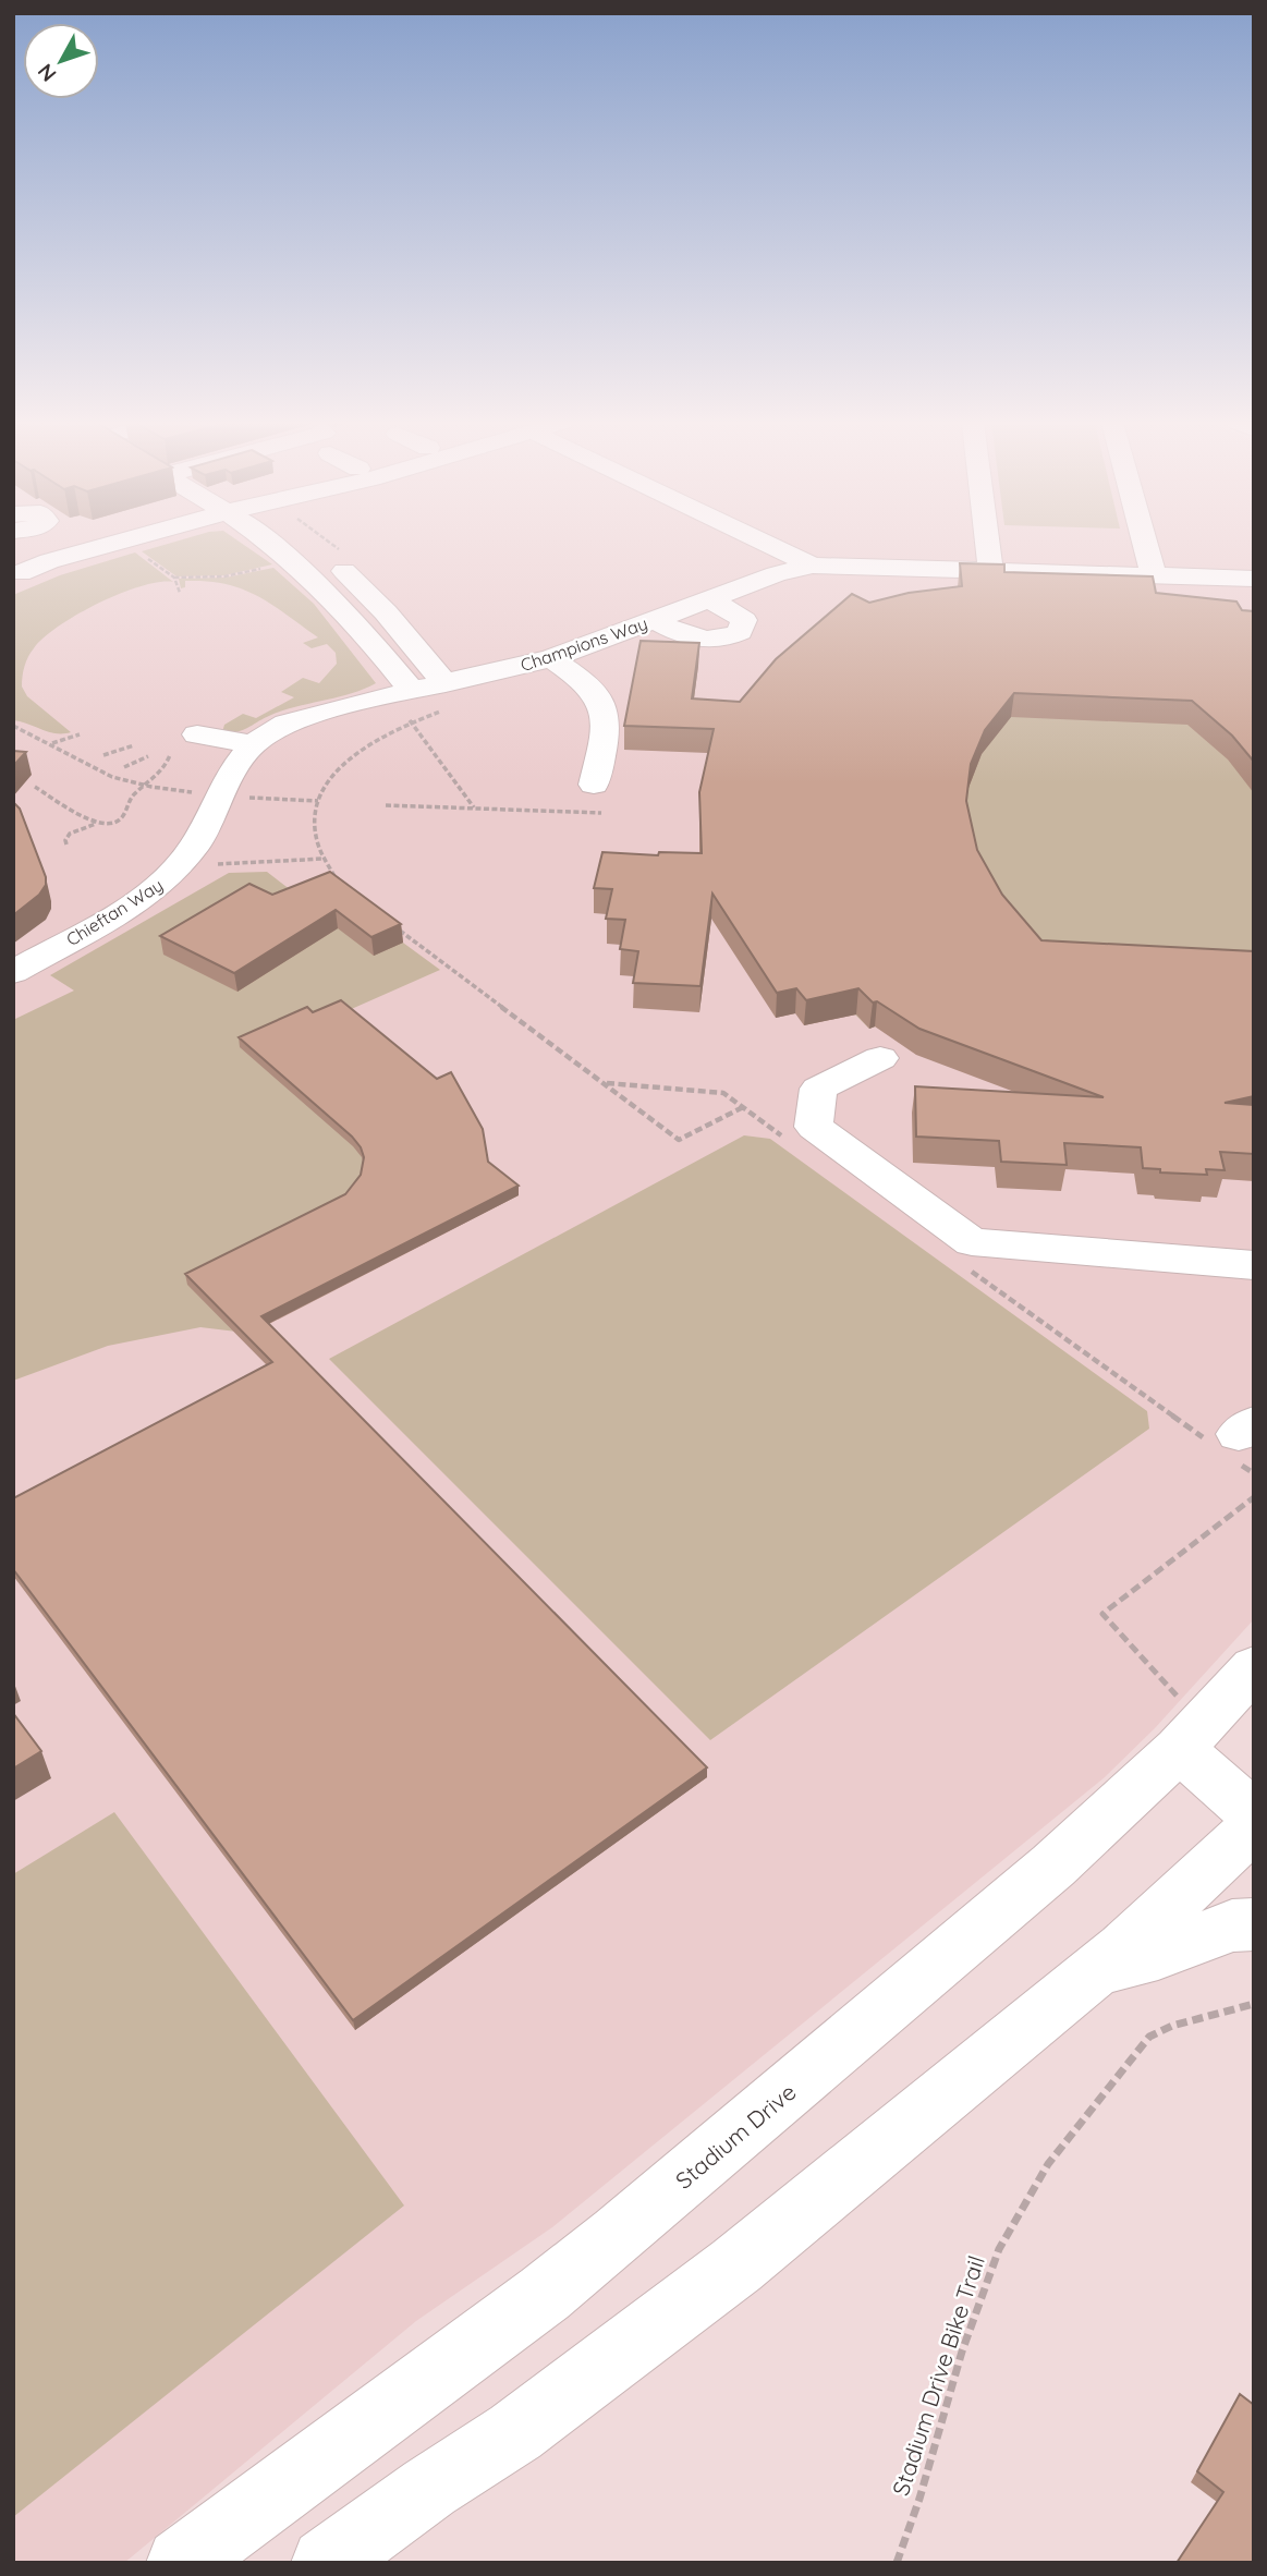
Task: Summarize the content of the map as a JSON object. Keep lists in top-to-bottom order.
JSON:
{
  "streets": {
    "street": ["Champions Way", "Chieftan Way", "Stadium Drive"],
    "path": ["Stadium Drive Bike Trail"]
  },
  "crossings": [
    ["Champions Way", "Chieftan Way"]
  ],
  "north": "bottom left"
}
